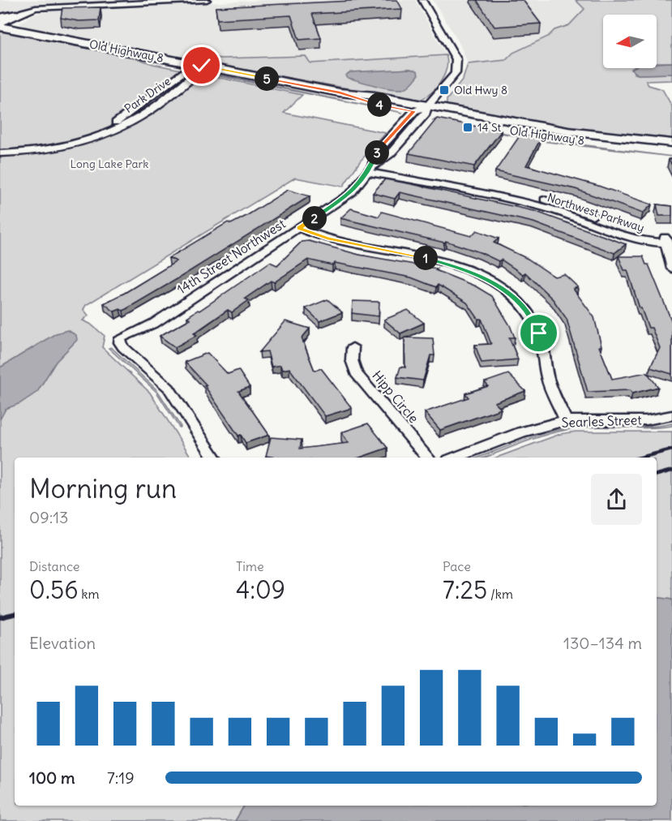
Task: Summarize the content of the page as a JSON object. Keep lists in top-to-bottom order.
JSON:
{
  "streets": {
    "street": [
      "Old Highway 8",
      "Park Drive",
      "Northwest Parkway",
      "14th Street Northwest",
      "Hipp Circle",
      "Searles Street"
    ]
  },
  "crossings": [
    ["Old Highway 8", "Park Drive"],
    ["Old Highway 8", "14th Street Northwest"],
    ["Northwest Parkway", "14th Street Northwest"]
  ],
  "parks": ["Long Lake Park"],
  "places": {
    "transit": ["Old Hwy 8", "14 St"]
  },
  "north": "left",
  "page": {
    "pins": [
      "5",
      "4",
      "3",
      "2",
      "1"
    ],
    "heading": ["Morning run", "09:13"],
    "stats": [
      ["Distance", "0.56 km"],
      ["Time", "4:09"],
      ["Pace", "7:25 /km"]
    ],
    "chart": ["Elevation", "130–134 m"],
    "list": [
      {
        "name": "100 m",
        "note": "7:19"
      }
    ]
  }
}
